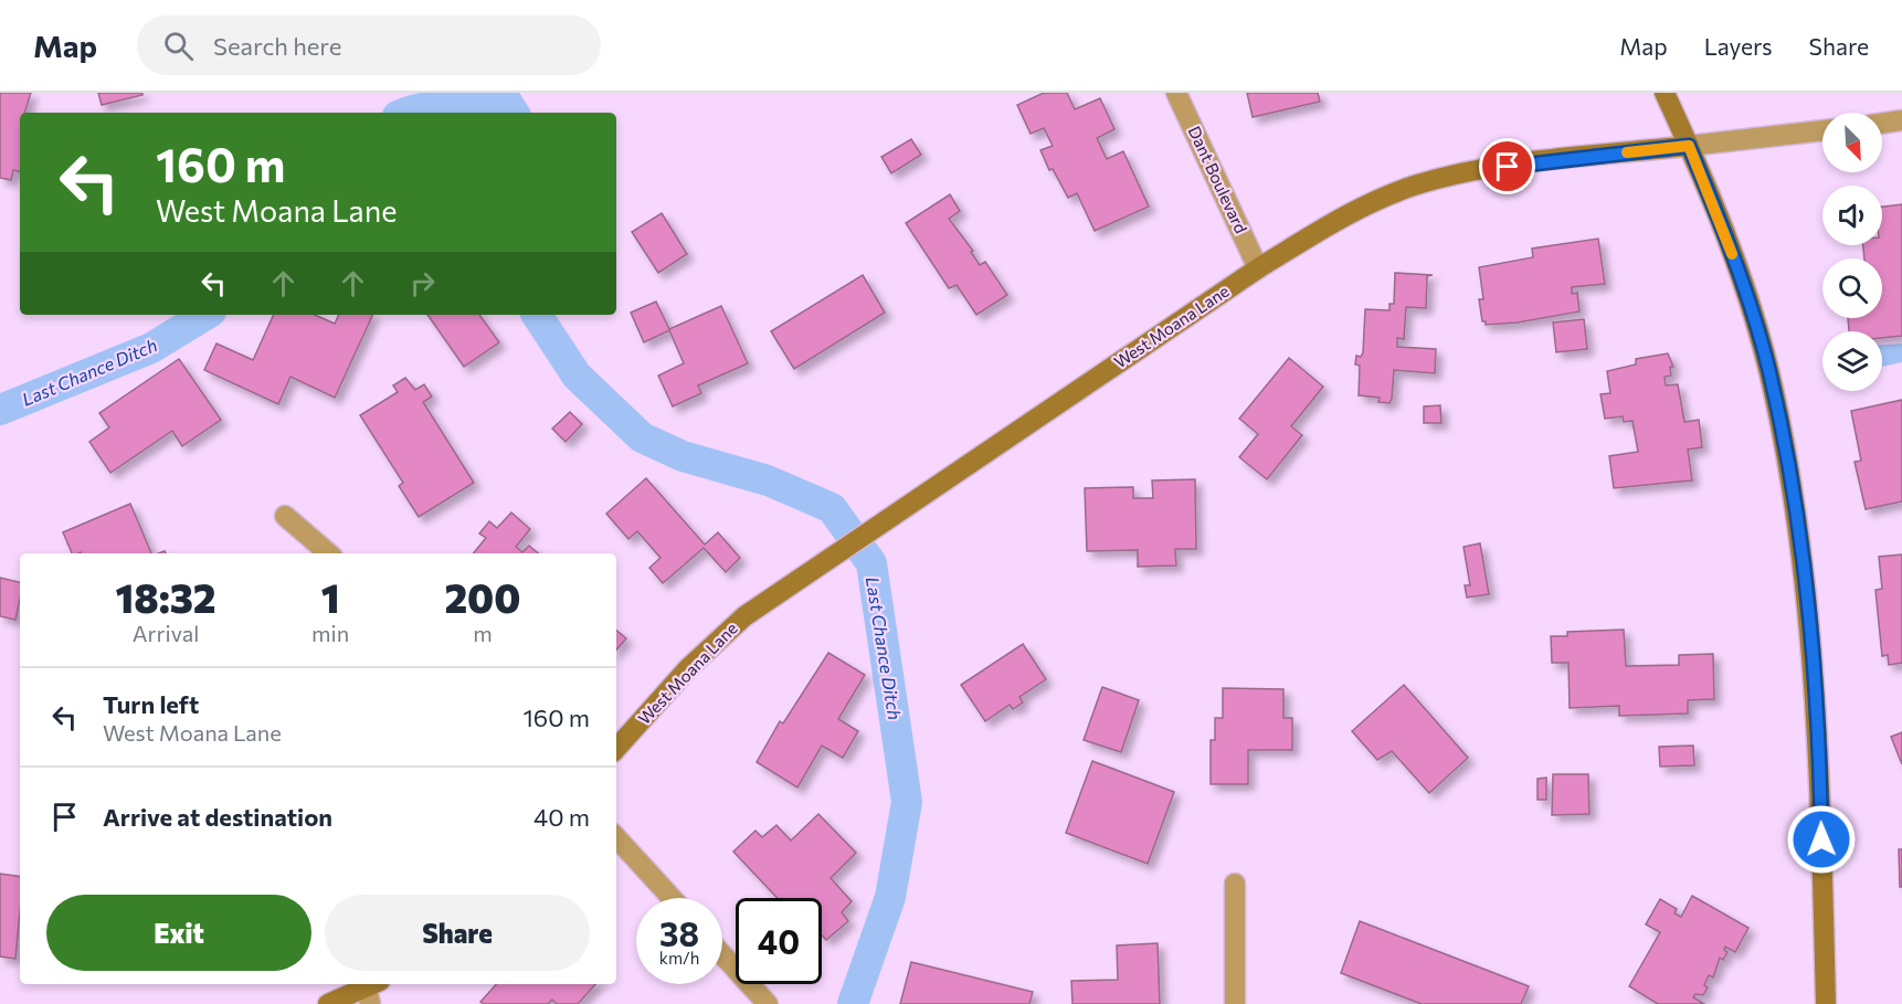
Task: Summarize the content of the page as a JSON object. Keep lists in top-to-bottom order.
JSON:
{
  "streets": {
    "street": ["Dant Boulevard", "West Moana Lane"]
  },
  "crossings": [
    ["Dant Boulevard", "West Moana Lane"]
  ],
  "water": ["Last Chance Ditch"],
  "north": "bottom right",
  "page": {
    "header": "Map",
    "search": "Search here",
    "nav": ["Map", "Layers", "Share"],
    "turn": ["160 m", "West Moana Lane"],
    "eta": [
      "18:32",
      "Arrival",
      "1",
      "min",
      "200",
      "m"
    ],
    "list": [
      {
        "name": "Turn left",
        "note": "West Moana Lane",
        "value": "160 m"
      },
      {
        "name": "Arrive at destination",
        "value": "40 m"
      }
    ],
    "buttons": ["Exit", "Share"],
    "speed": "38 km/h",
    "limit": "40"
  }
}
